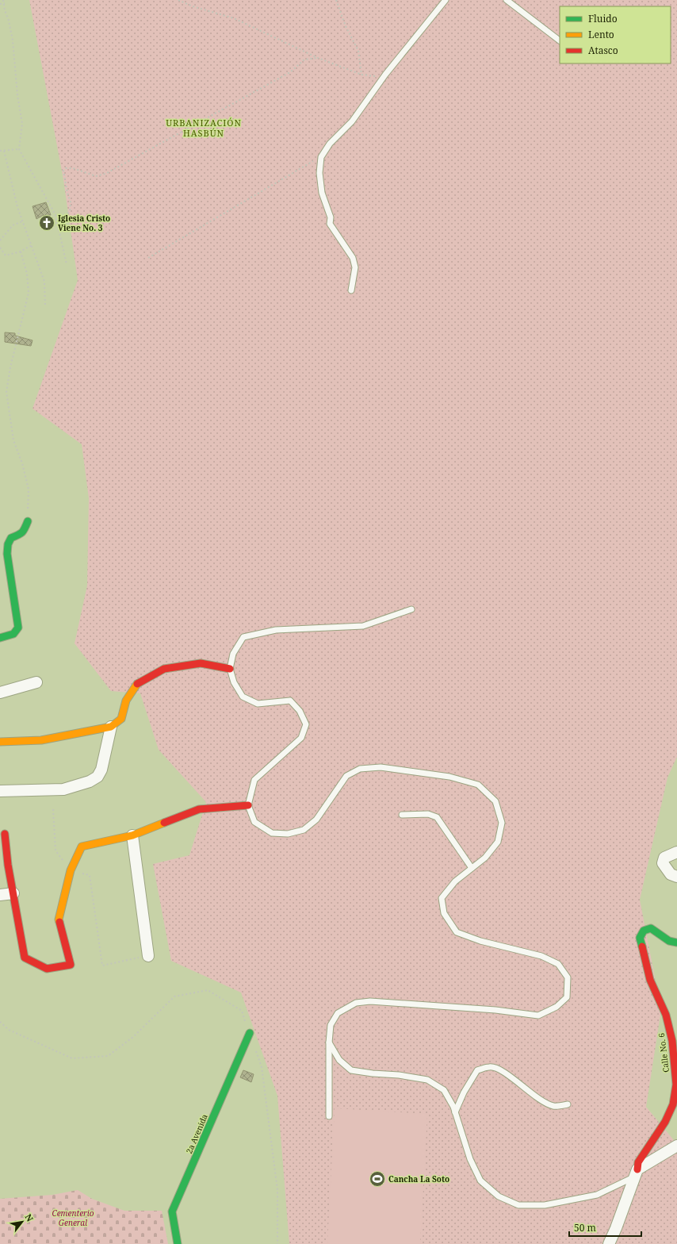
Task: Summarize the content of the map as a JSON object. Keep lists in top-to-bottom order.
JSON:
{
  "streets": {
    "street": ["Calle No. 6", "2a Avenida"]
  },
  "districts": ["URBANIZACIÓN HASBÚN"],
  "parks": ["Cementerio General"],
  "places": {
    "church": ["Iglesia Cristo Viene No. 3"],
    "sports": ["Cancha La Soto"]
  },
  "legend": ["Fluido", "Lento", "Atasco"],
  "scale_bar": "50 m",
  "north": "top right"
}
